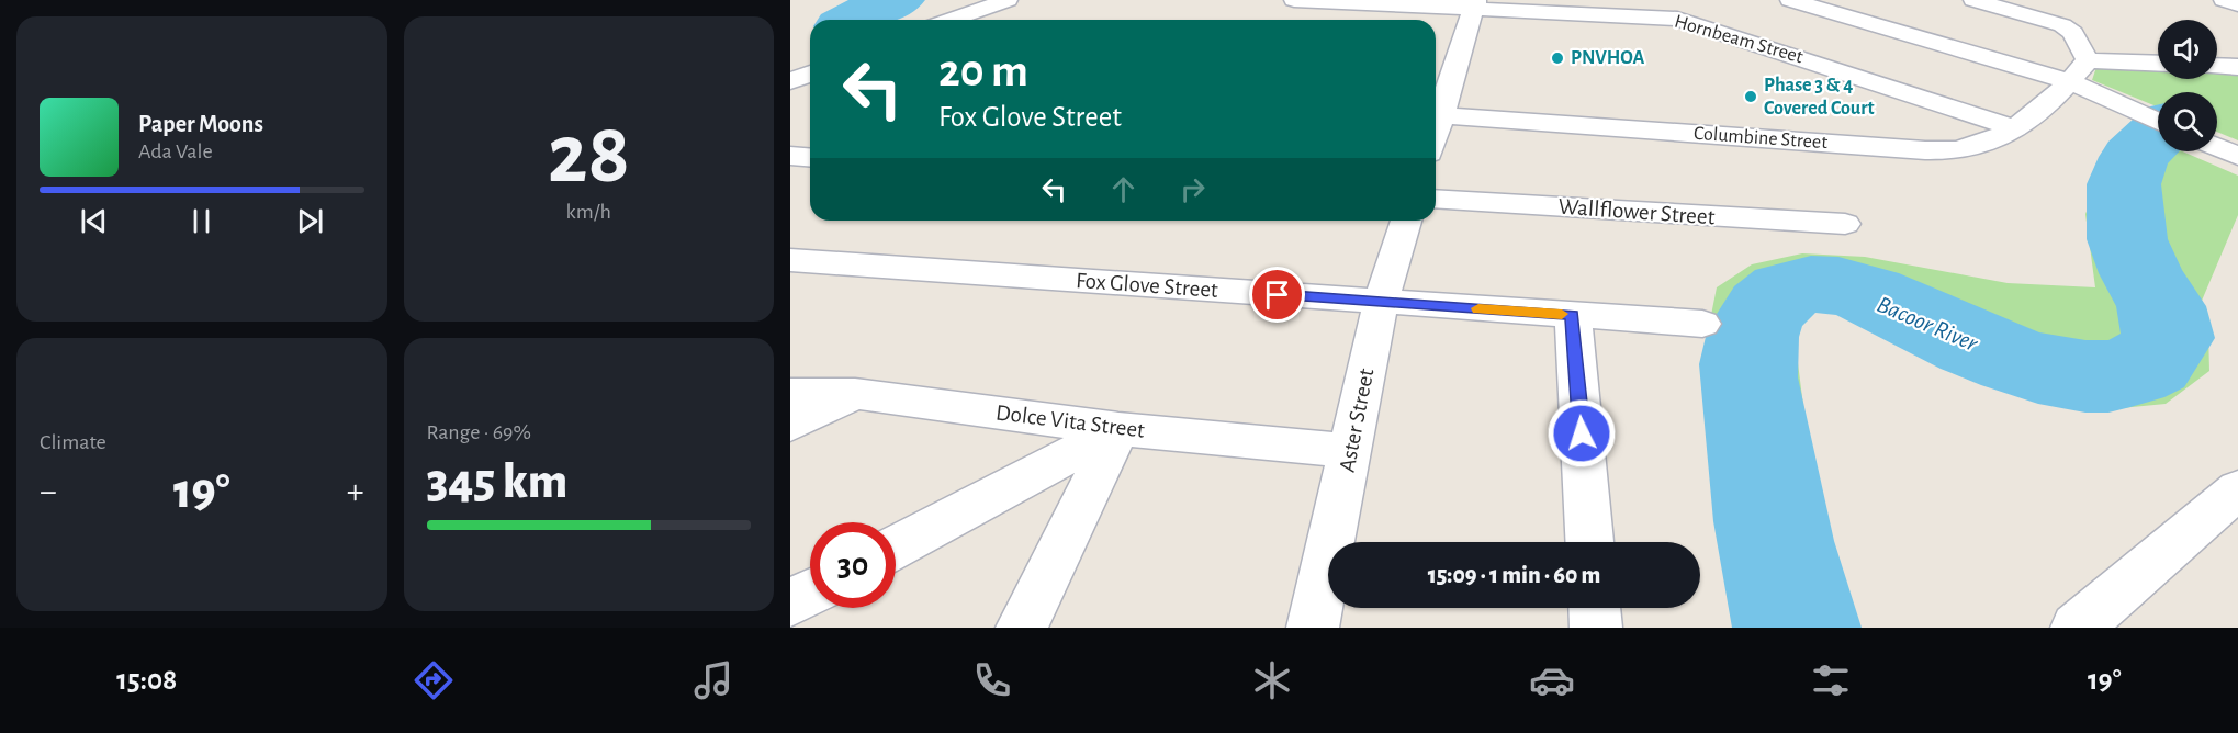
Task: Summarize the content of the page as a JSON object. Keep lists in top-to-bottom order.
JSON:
{
  "streets": {
    "street": [
      "Hornbeam Street",
      "Columbine Street",
      "Wallflower Street",
      "Fox Glove Street",
      "Aster Street",
      "Dolce Vita Street"
    ]
  },
  "crossings": [
    ["Hornbeam Street", "Columbine Street"],
    ["Fox Glove Street", "Aster Street"],
    ["Aster Street", "Dolce Vita Street"]
  ],
  "water": ["Bacoor River"],
  "places": ["PNVHOA", "Phase 3 & 4 Covered Court"],
  "page": {
    "tile": [
      ["28", "km/h"],
      "Climate",
      ["Range · 69%", "345 km"]
    ],
    "turn": ["20 m", "Fox Glove Street"],
    "song": ["Paper Moons", "Ada Vale"],
    "heat": ["−", "19°", "+"],
    "limit": "30",
    "trip": "15:09 · 1 min · 60 m",
    "tabs": ["15:08", "19°"]
  }
}
